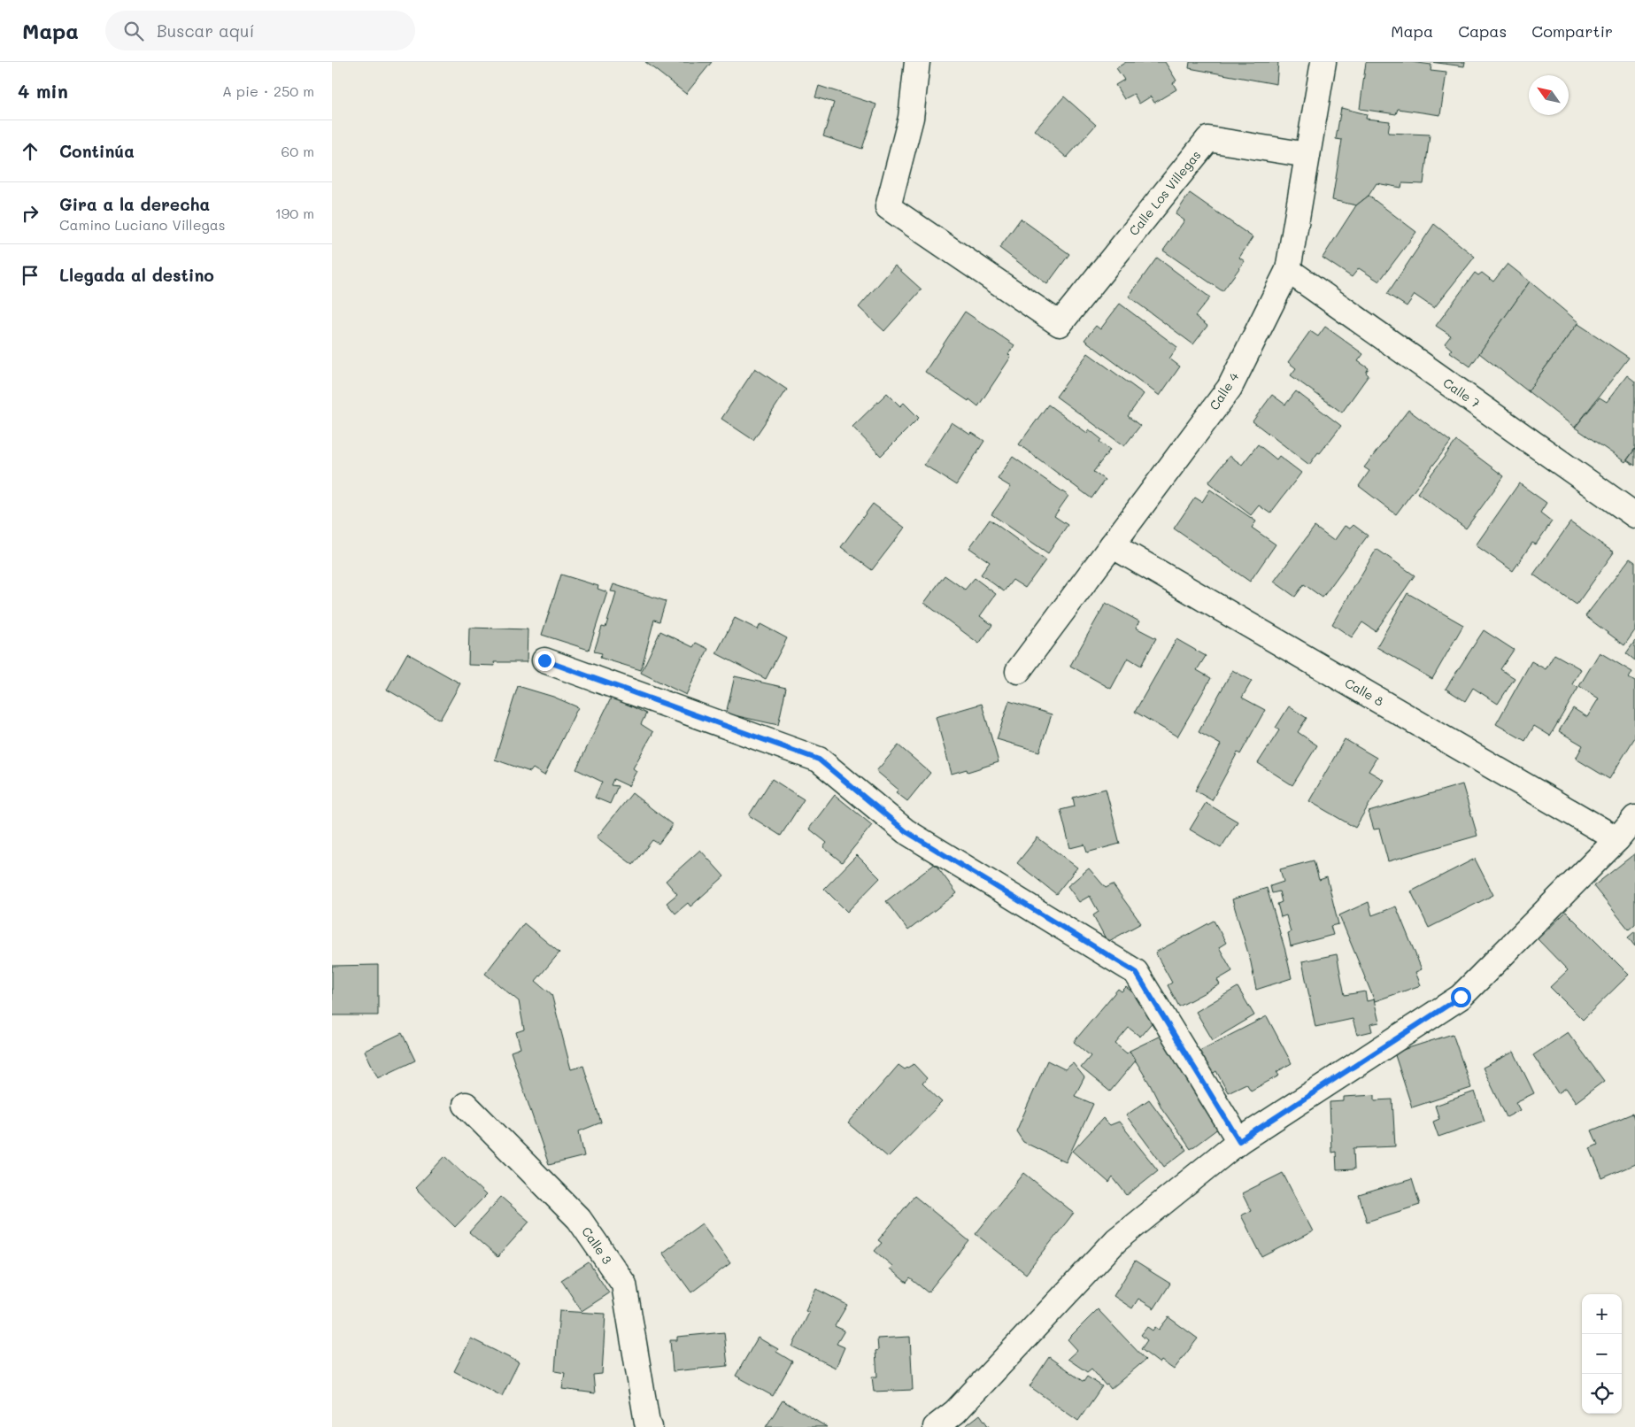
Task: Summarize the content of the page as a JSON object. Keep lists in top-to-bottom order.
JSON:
{
  "streets": {
    "street": [
      "Calle Los Villegas",
      "Calle 4",
      "Calle 7",
      "Calle 8",
      "Calle 3"
    ]
  },
  "crossings": [
    ["Calle Los Villegas", "Calle 4"],
    ["Calle 4", "Calle 7"],
    ["Calle 4", "Calle 8"]
  ],
  "north": "top left",
  "page": {
    "header": "Mapa",
    "search": "Buscar aquí",
    "nav": ["Mapa", "Capas", "Compartir"],
    "heading": ["4 min", "A pie · 250 m"],
    "list": [
      ["Continúa", "60 m"],
      ["Gira a la derecha", "Camino Luciano Villegas", "190 m"],
      "Llegada al destino"
    ],
    "map_buttons": ["+", "−"]
  }
}
